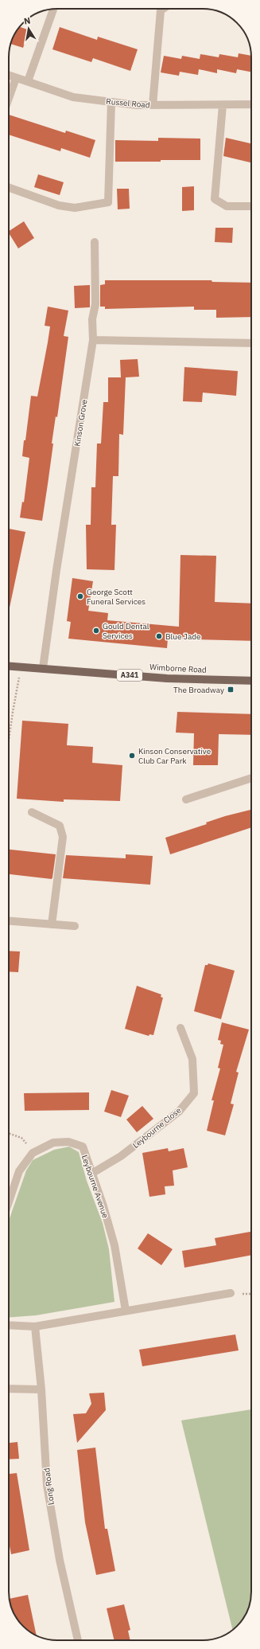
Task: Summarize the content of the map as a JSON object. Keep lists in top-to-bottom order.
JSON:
{
  "streets": {
    "main road": ["Wimborne Road", "A341"],
    "street": [
      "Russel Road",
      "Kinson Grove",
      "Leybourne Close",
      "Leybourne Avenue",
      "Long Road"
    ]
  },
  "crossings": [
    ["Kinson Grove", "Wimborne Road"],
    ["Leybourne Close", "Leybourne Avenue"]
  ],
  "places": {
    "other": [
      "George Scott Funeral Services",
      "Gould Dental Services",
      "Blue Jade",
      "Kinson Conservative Club Car Park"
    ],
    "transit": ["The Broadway"]
  },
  "north": "top"
}
